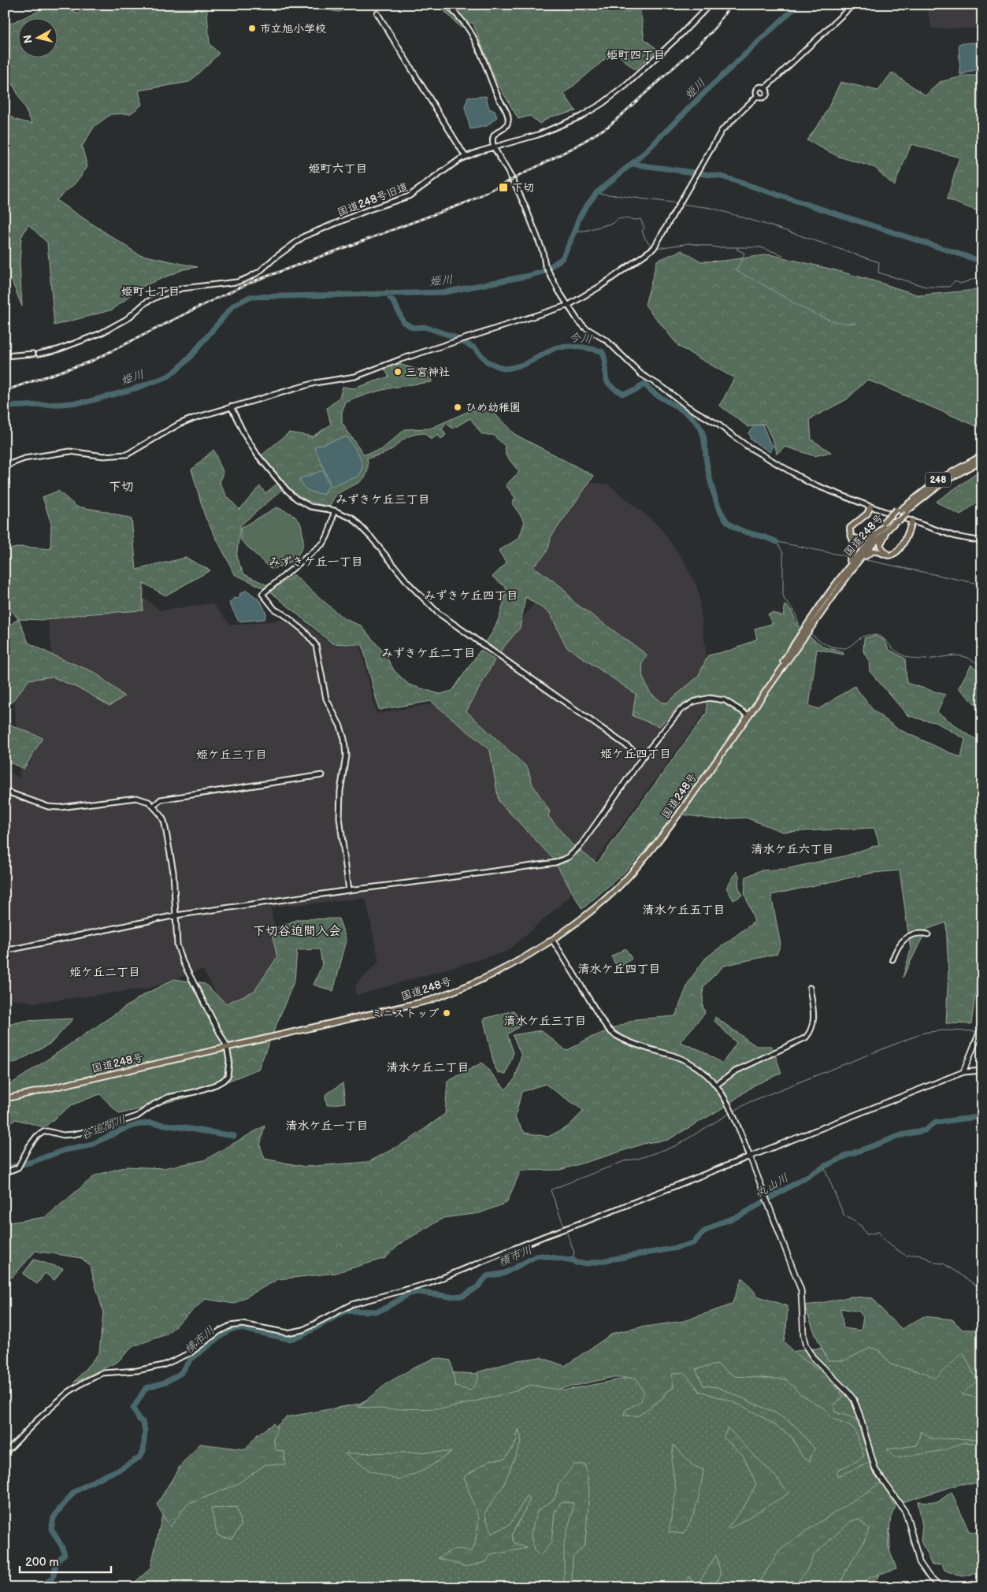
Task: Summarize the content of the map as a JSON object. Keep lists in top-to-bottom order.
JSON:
{
  "streets": {
    "highway": ["248", "国道248号"],
    "street": ["国道248号旧道"]
  },
  "districts": [
    "姫町四丁目",
    "姫町六丁目",
    "姫町七丁目",
    "下切",
    "みずきケ丘三丁目",
    "みずきケ丘一丁目",
    "みずきケ丘四丁目",
    "みずきケ丘二丁目",
    "姫ケ丘四丁目",
    "姫ケ丘三丁目",
    "清水ケ丘六丁目",
    "清水ケ丘五丁目",
    "下切谷迫間入会",
    "清水ケ丘四丁目",
    "姫ケ丘二丁目",
    "清水ケ丘三丁目",
    "清水ケ丘二丁目",
    "清水ケ丘一丁目"
  ],
  "water": [
    "姫川",
    "今川",
    "谷追間川",
    "丸山川",
    "横市川"
  ],
  "places": {
    "other": [
      "市立旭小学校",
      "三宮神社",
      "ひめ幼稚園",
      "ミニストップ"
    ],
    "transit": ["下切"]
  },
  "scale_bar": "200 m",
  "north": "left"
}
